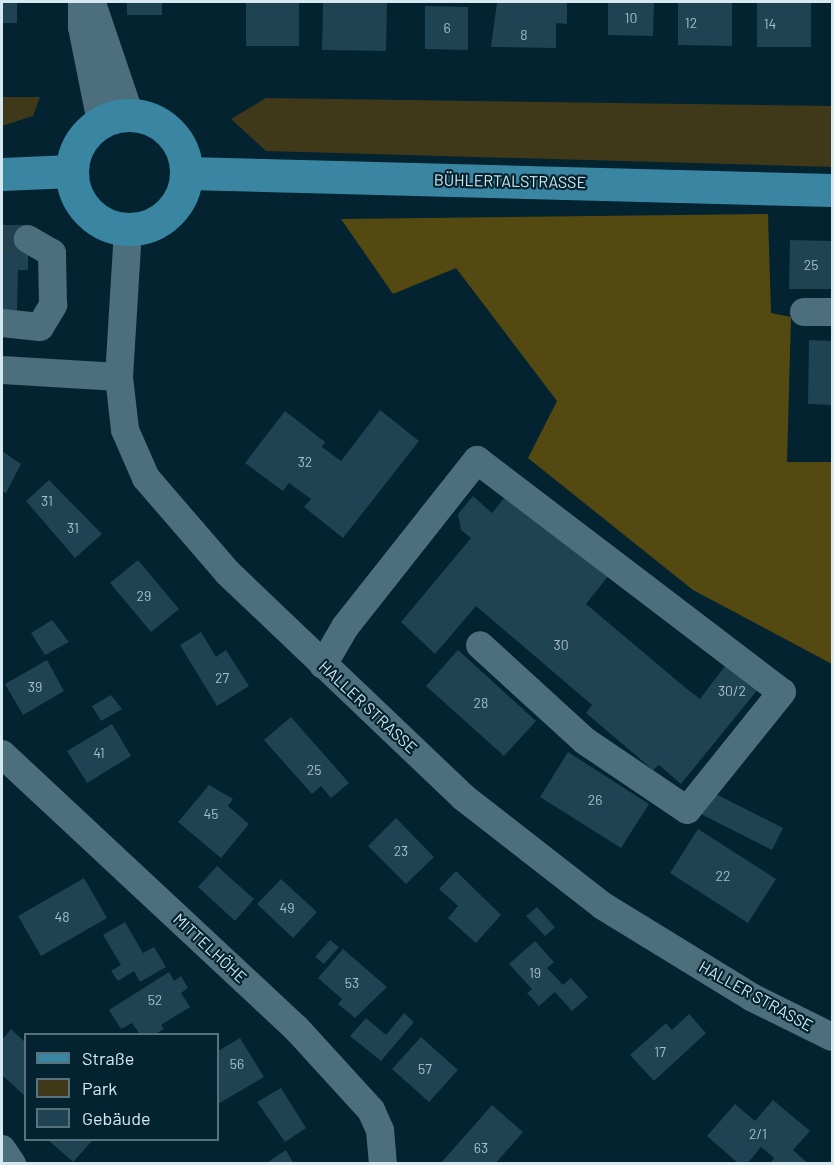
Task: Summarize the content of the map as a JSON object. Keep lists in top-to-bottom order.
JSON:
{
  "streets": {
    "main road": ["BÜHLERTALSTRASSE"],
    "street": ["HALLER STRASSE", "MITTELHÖHE"]
  },
  "crossings": [
    ["BÜHLERTALSTRASSE", "HALLER STRASSE"]
  ],
  "house_numbers": [
    "10",
    "12",
    "14",
    "6",
    "8",
    "25",
    "32",
    "31",
    "31",
    "29",
    "30",
    "27",
    "39",
    "30/2",
    "28",
    "41",
    "25",
    "26",
    "45",
    "23",
    "22",
    "49",
    "48",
    "19",
    "53",
    "52",
    "17",
    "56",
    "57",
    "2/1",
    "63"
  ],
  "legend": ["Straße", "Park", "Gebäude"]
}
